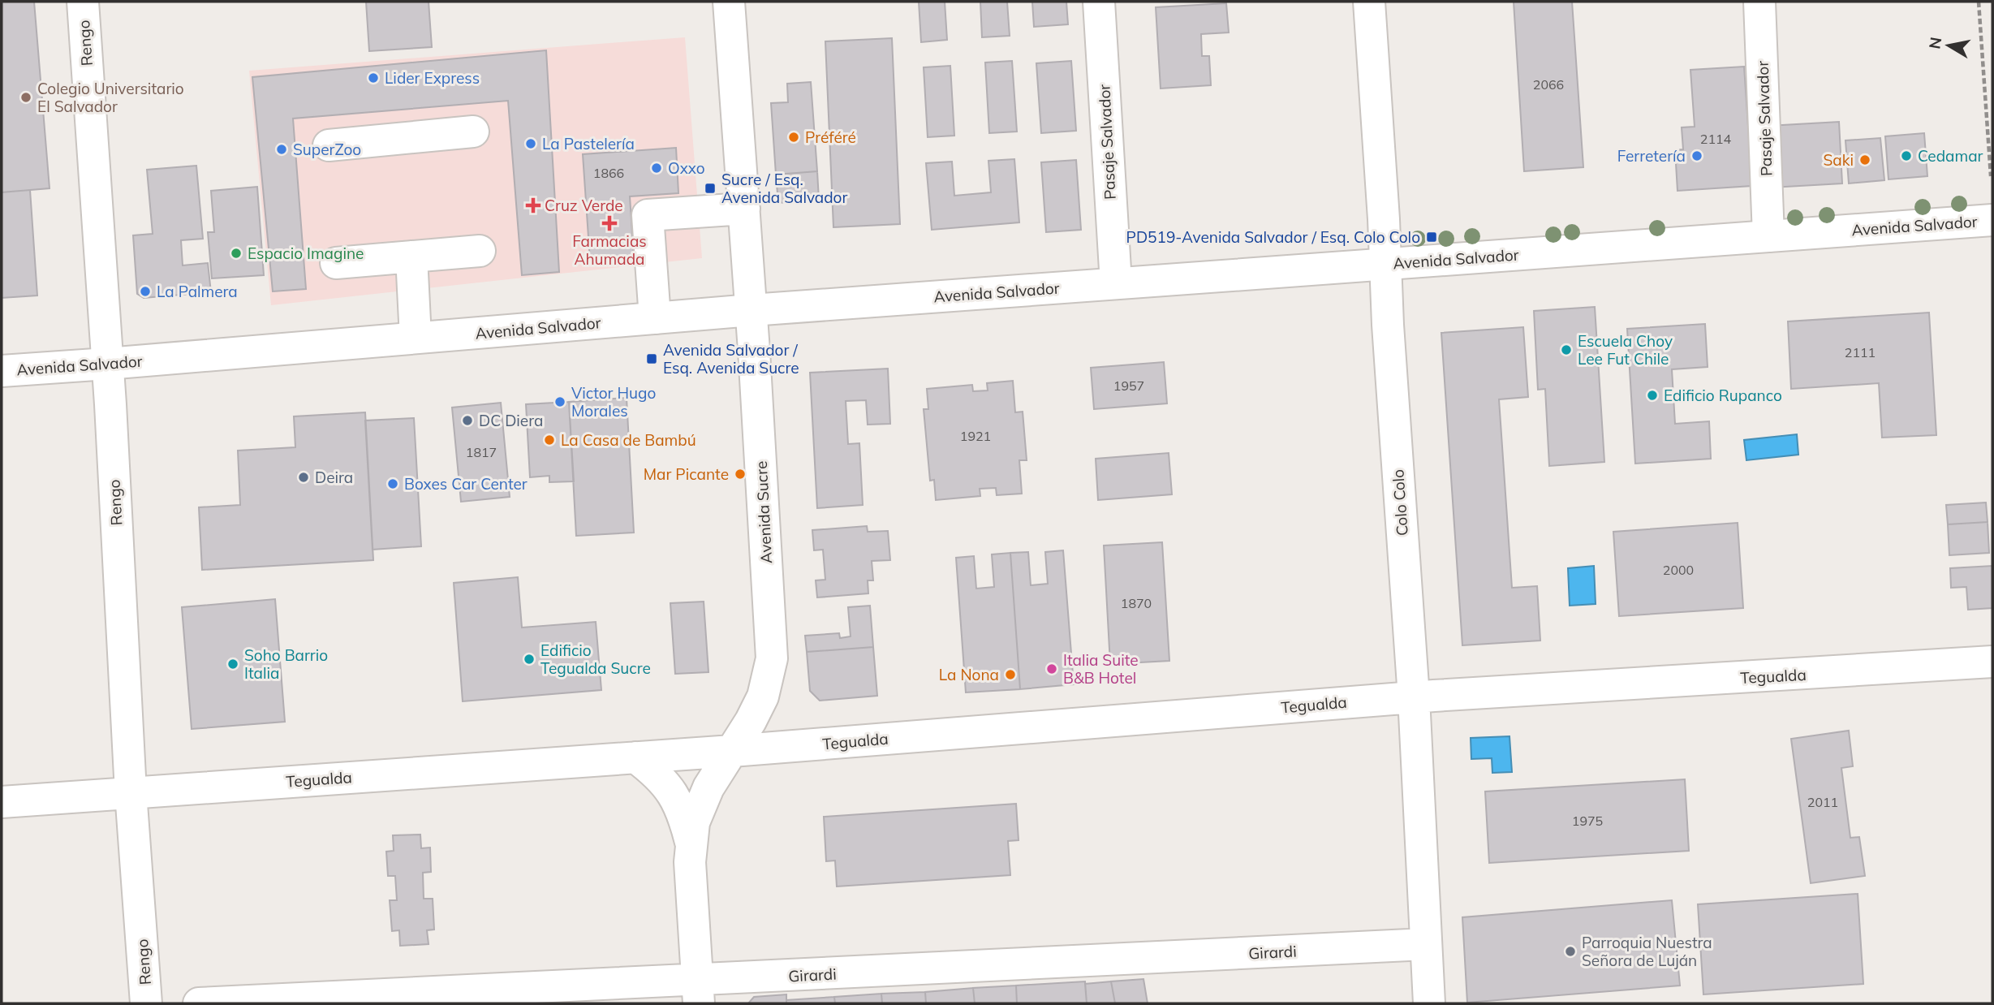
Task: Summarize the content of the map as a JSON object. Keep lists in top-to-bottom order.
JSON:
{
  "streets": {
    "street": [
      "Rengo",
      "Pasaje Salvador",
      "Avenida Salvador",
      "Colo Colo",
      "Avenida Sucre",
      "Tegualda",
      "Girardi"
    ]
  },
  "crossings": [
    ["Rengo", "Avenida Salvador"],
    ["Rengo", "Tegualda"],
    ["Pasaje Salvador", "Avenida Salvador"],
    ["Avenida Salvador", "Colo Colo"],
    ["Avenida Salvador", "Avenida Sucre"],
    ["Colo Colo", "Tegualda"],
    ["Colo Colo", "Girardi"],
    ["Avenida Sucre", "Tegualda"],
    ["Avenida Sucre", "Girardi"]
  ],
  "places": {
    "other": [
      "Lider Express",
      "Colegio Universitario El Salvador",
      "Préféré",
      "La Pastelería",
      "SuperZoo",
      "Ferretería",
      "Cedamar",
      "Saki",
      "Oxxo",
      "Espacio Imagine",
      "La Palmera",
      "Escuela Choy Lee Fut Chile",
      "Edificio Rupanco",
      "Victor Hugo Morales",
      "DC Diera",
      "La Casa de Bambú",
      "Mar Picante",
      "Deira",
      "Boxes Car Center",
      "Edificio Tegualda Sucre",
      "Soho Barrio Italia",
      "Italia Suite B&B Hotel",
      "La Nona",
      "Parroquia Nuestra Señora de Luján"
    ],
    "transit": ["Sucre / Esq. Avenida Salvador", "PD519-Avenida Salvador / Esq. Colo Colo", "Avenida Salvador / Esq. Avenida Sucre"],
    "health": ["Cruz Verde", "Farmacias Ahumada"]
  },
  "house_numbers": [
    "2066",
    "2114",
    "1866",
    "2111",
    "1957",
    "1921",
    "1817",
    "2000",
    "1870",
    "2011",
    "1975"
  ],
  "north": "left"
}
